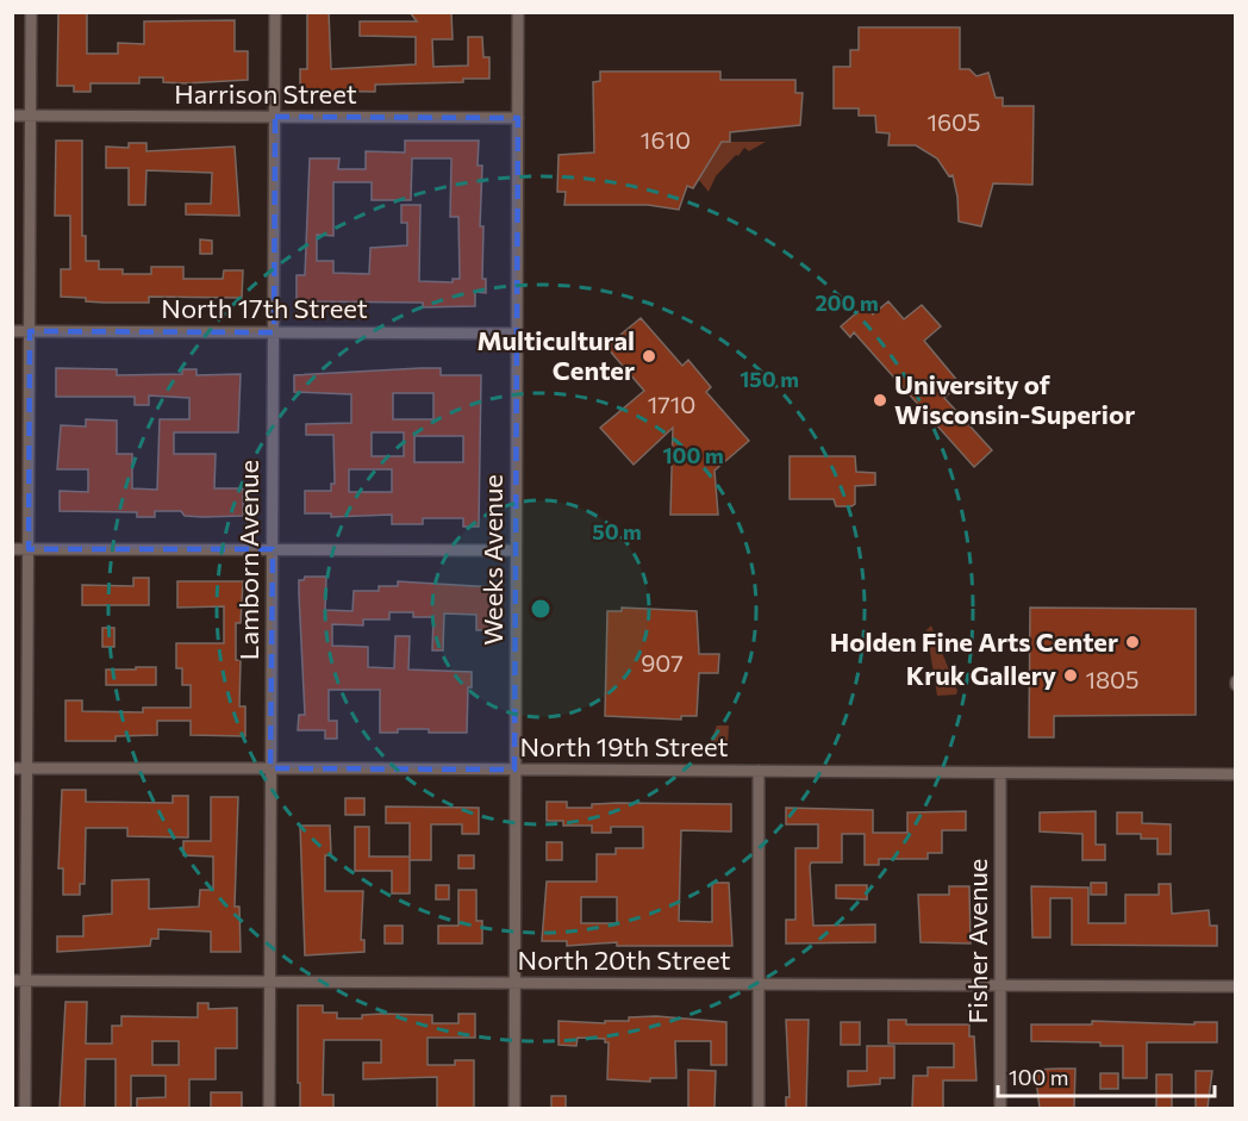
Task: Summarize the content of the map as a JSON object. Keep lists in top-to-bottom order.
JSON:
{
  "streets": {
    "street": [
      "Harrison Street",
      "North 17th Street",
      "Lamborn Avenue",
      "Weeks Avenue",
      "North 19th Street",
      "Fisher Avenue",
      "North 20th Street"
    ]
  },
  "crossings": [
    ["Harrison Street", "Lamborn Avenue"],
    ["Harrison Street", "Weeks Avenue"],
    ["North 17th Street", "Lamborn Avenue"],
    ["North 17th Street", "Weeks Avenue"],
    ["Lamborn Avenue", "North 19th Street"],
    ["Lamborn Avenue", "North 20th Street"],
    ["Weeks Avenue", "North 19th Street"],
    ["Weeks Avenue", "North 20th Street"],
    ["North 19th Street", "Fisher Avenue"],
    ["Fisher Avenue", "North 20th Street"]
  ],
  "places": [
    "Multicultural Center",
    "University of Wisconsin-Superior",
    "Holden Fine Arts Center",
    "Kruk Gallery"
  ],
  "house_numbers": [
    "1605",
    "1610",
    "1710",
    "907",
    "1805"
  ],
  "scale_bar": "100 m",
  "rings": [
    "200 m",
    "150 m",
    "100 m",
    "50 m"
  ]
}
